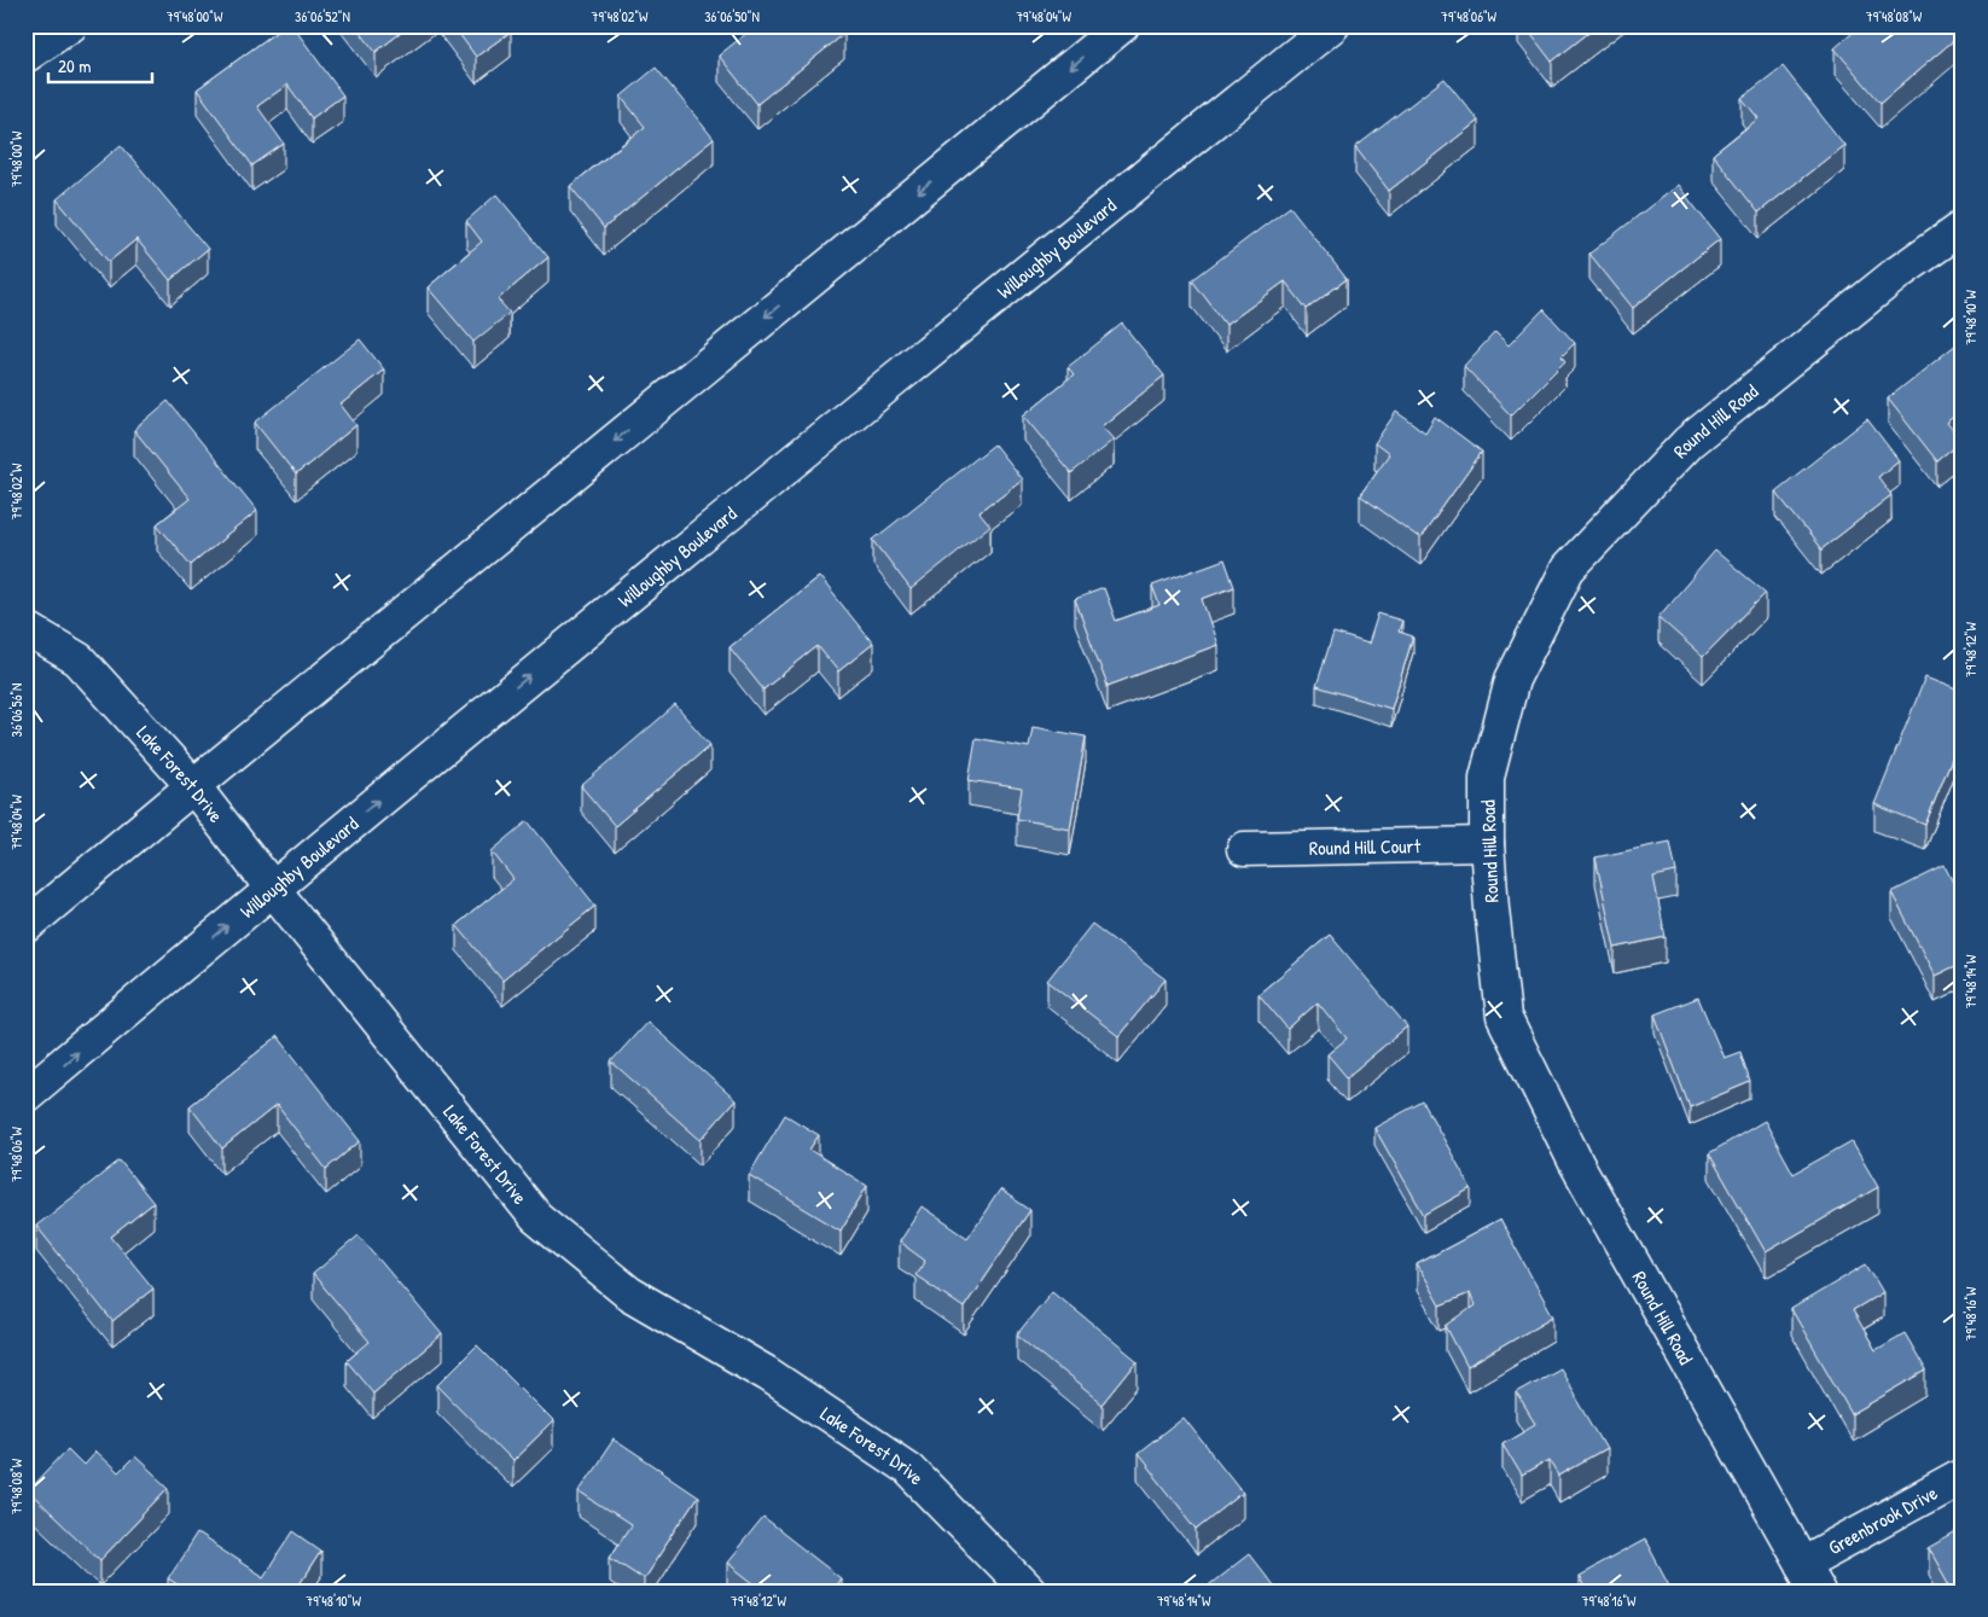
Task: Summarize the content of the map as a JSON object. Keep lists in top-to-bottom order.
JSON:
{
  "streets": {
    "street": [
      "Willoughby Boulevard",
      "Round Hill Road",
      "Lake Forest Drive",
      "Round Hill Court",
      "Greenbrook Drive"
    ]
  },
  "crossings": [
    ["Willoughby Boulevard", "Lake Forest Drive"],
    ["Round Hill Road", "Round Hill Court"],
    ["Round Hill Road", "Greenbrook Drive"]
  ],
  "scale_bar": "20 m",
  "coordinates": [
    "79°48'00\"W",
    "36°06'52\"N",
    "79°48'02\"W",
    "36°06'50\"N",
    "79°48'04\"W",
    "79°48'06\"W",
    "79°48'08\"W",
    "79°48'10\"W",
    "79°48'12\"W",
    "36°06'56\"N",
    "79°48'14\"W",
    "79°48'16\"W"
  ]
}
